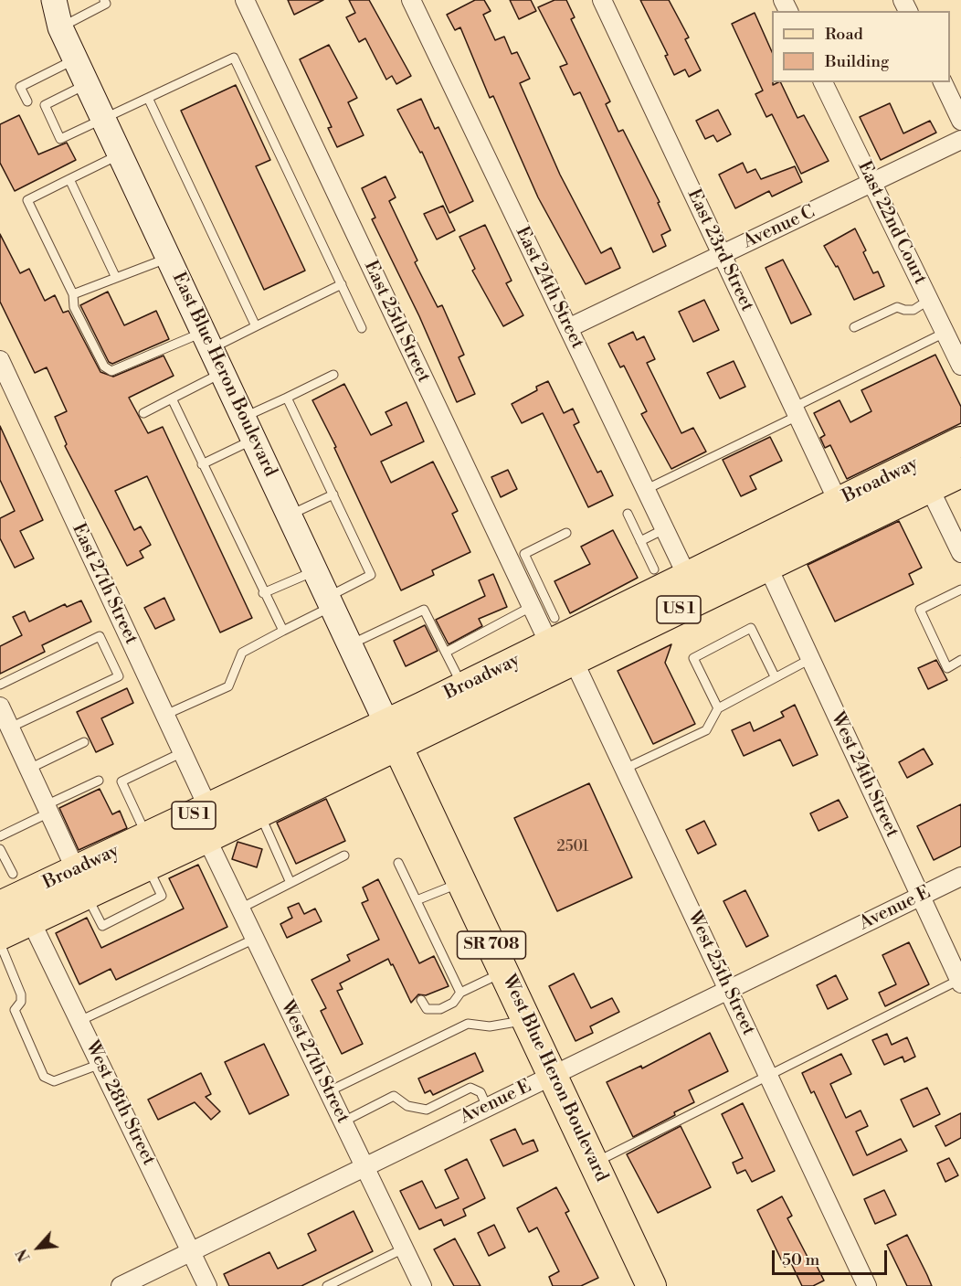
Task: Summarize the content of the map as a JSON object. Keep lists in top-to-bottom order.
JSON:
{
  "streets": {
    "main road": [
      "East Blue Heron Boulevard",
      "Broadway",
      "US 1",
      "SR 708",
      "West Blue Heron Boulevard"
    ],
    "street": [
      "East 22nd Court",
      "Avenue C",
      "East 23rd Street",
      "East 24th Street",
      "East 25th Street",
      "East 27th Street",
      "West 24th Street",
      "Avenue E",
      "West 25th Street",
      "West 27th Street",
      "West 28th Street"
    ]
  },
  "crossings": [
    ["East 22nd Court", "Avenue C"],
    ["Avenue C", "East 23rd Street"],
    ["Avenue C", "East 24th Street"],
    ["East 23rd Street", "Broadway"],
    ["East 24th Street", "Broadway"],
    ["East 25th Street", "Broadway"],
    ["East Blue Heron Boulevard", "Broadway"],
    ["East Blue Heron Boulevard", "West Blue Heron Boulevard"],
    ["Broadway", "East 27th Street"],
    ["Broadway", "West 24th Street"],
    ["Broadway", "West 25th Street"],
    ["Broadway", "West 27th Street"],
    ["Broadway", "West Blue Heron Boulevard"],
    ["Broadway", "West 28th Street"],
    ["West 24th Street", "Avenue E"],
    ["Avenue E", "West 25th Street"],
    ["Avenue E", "West 27th Street"],
    ["Avenue E", "West Blue Heron Boulevard"],
    ["Avenue E", "West 28th Street"]
  ],
  "house_numbers": ["2501"],
  "legend": ["Road", "Building"],
  "scale_bar": "50 m",
  "north": "bottom left"
}
